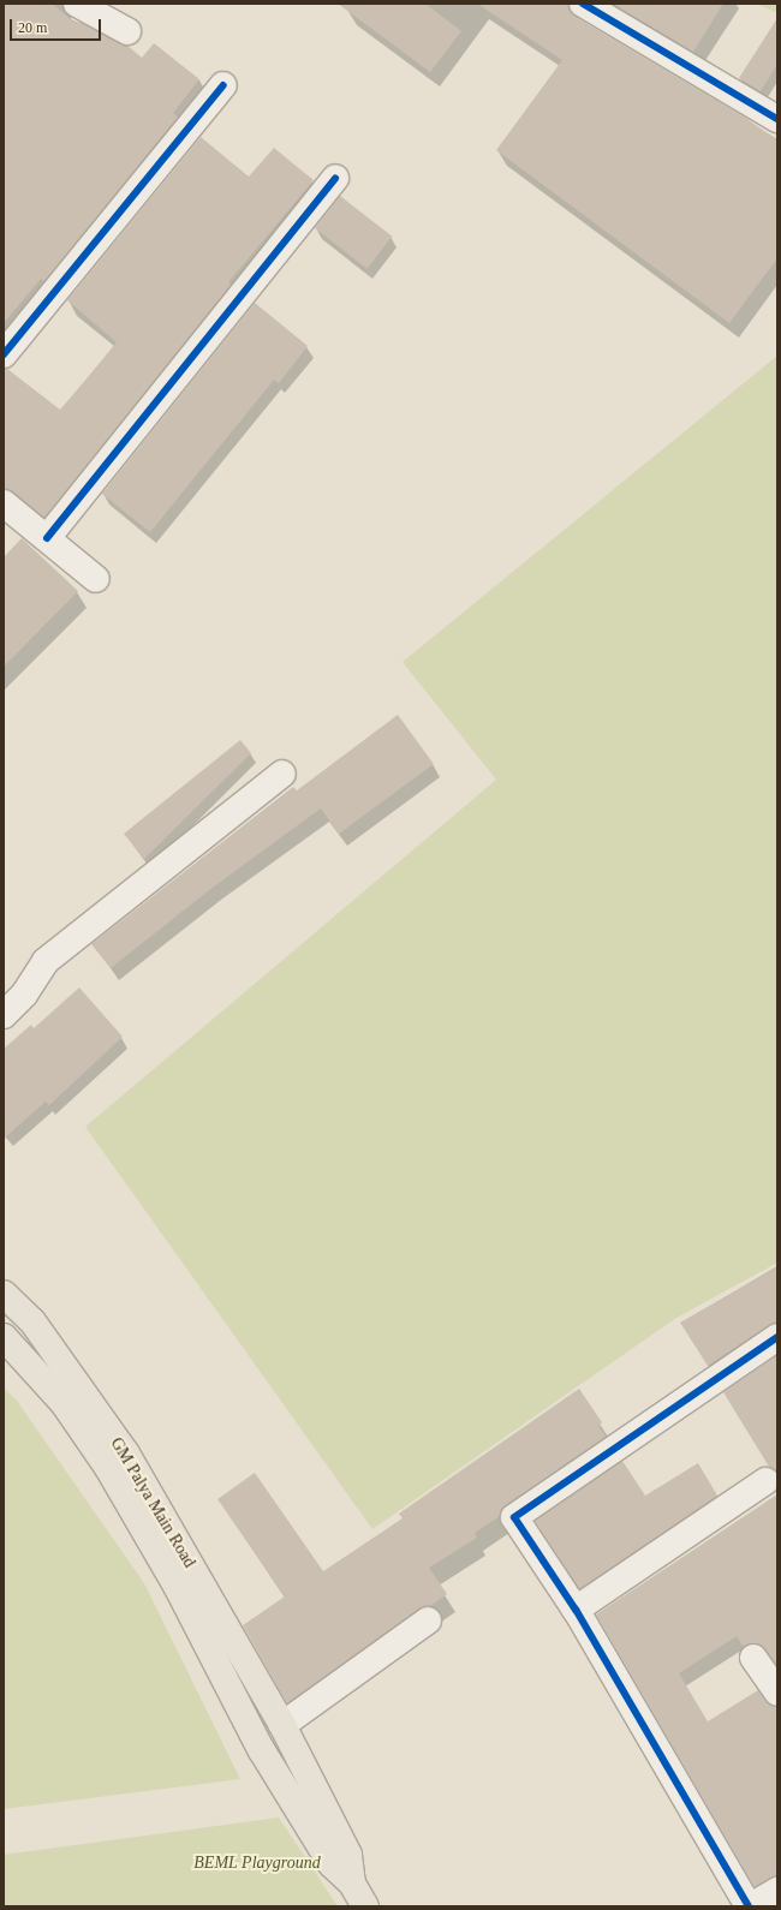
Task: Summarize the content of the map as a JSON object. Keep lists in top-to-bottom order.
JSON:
{
  "streets": {
    "main road": ["GM Palya Main Road"]
  },
  "parks": ["BEML Playground"],
  "scale_bar": "20 m"
}
